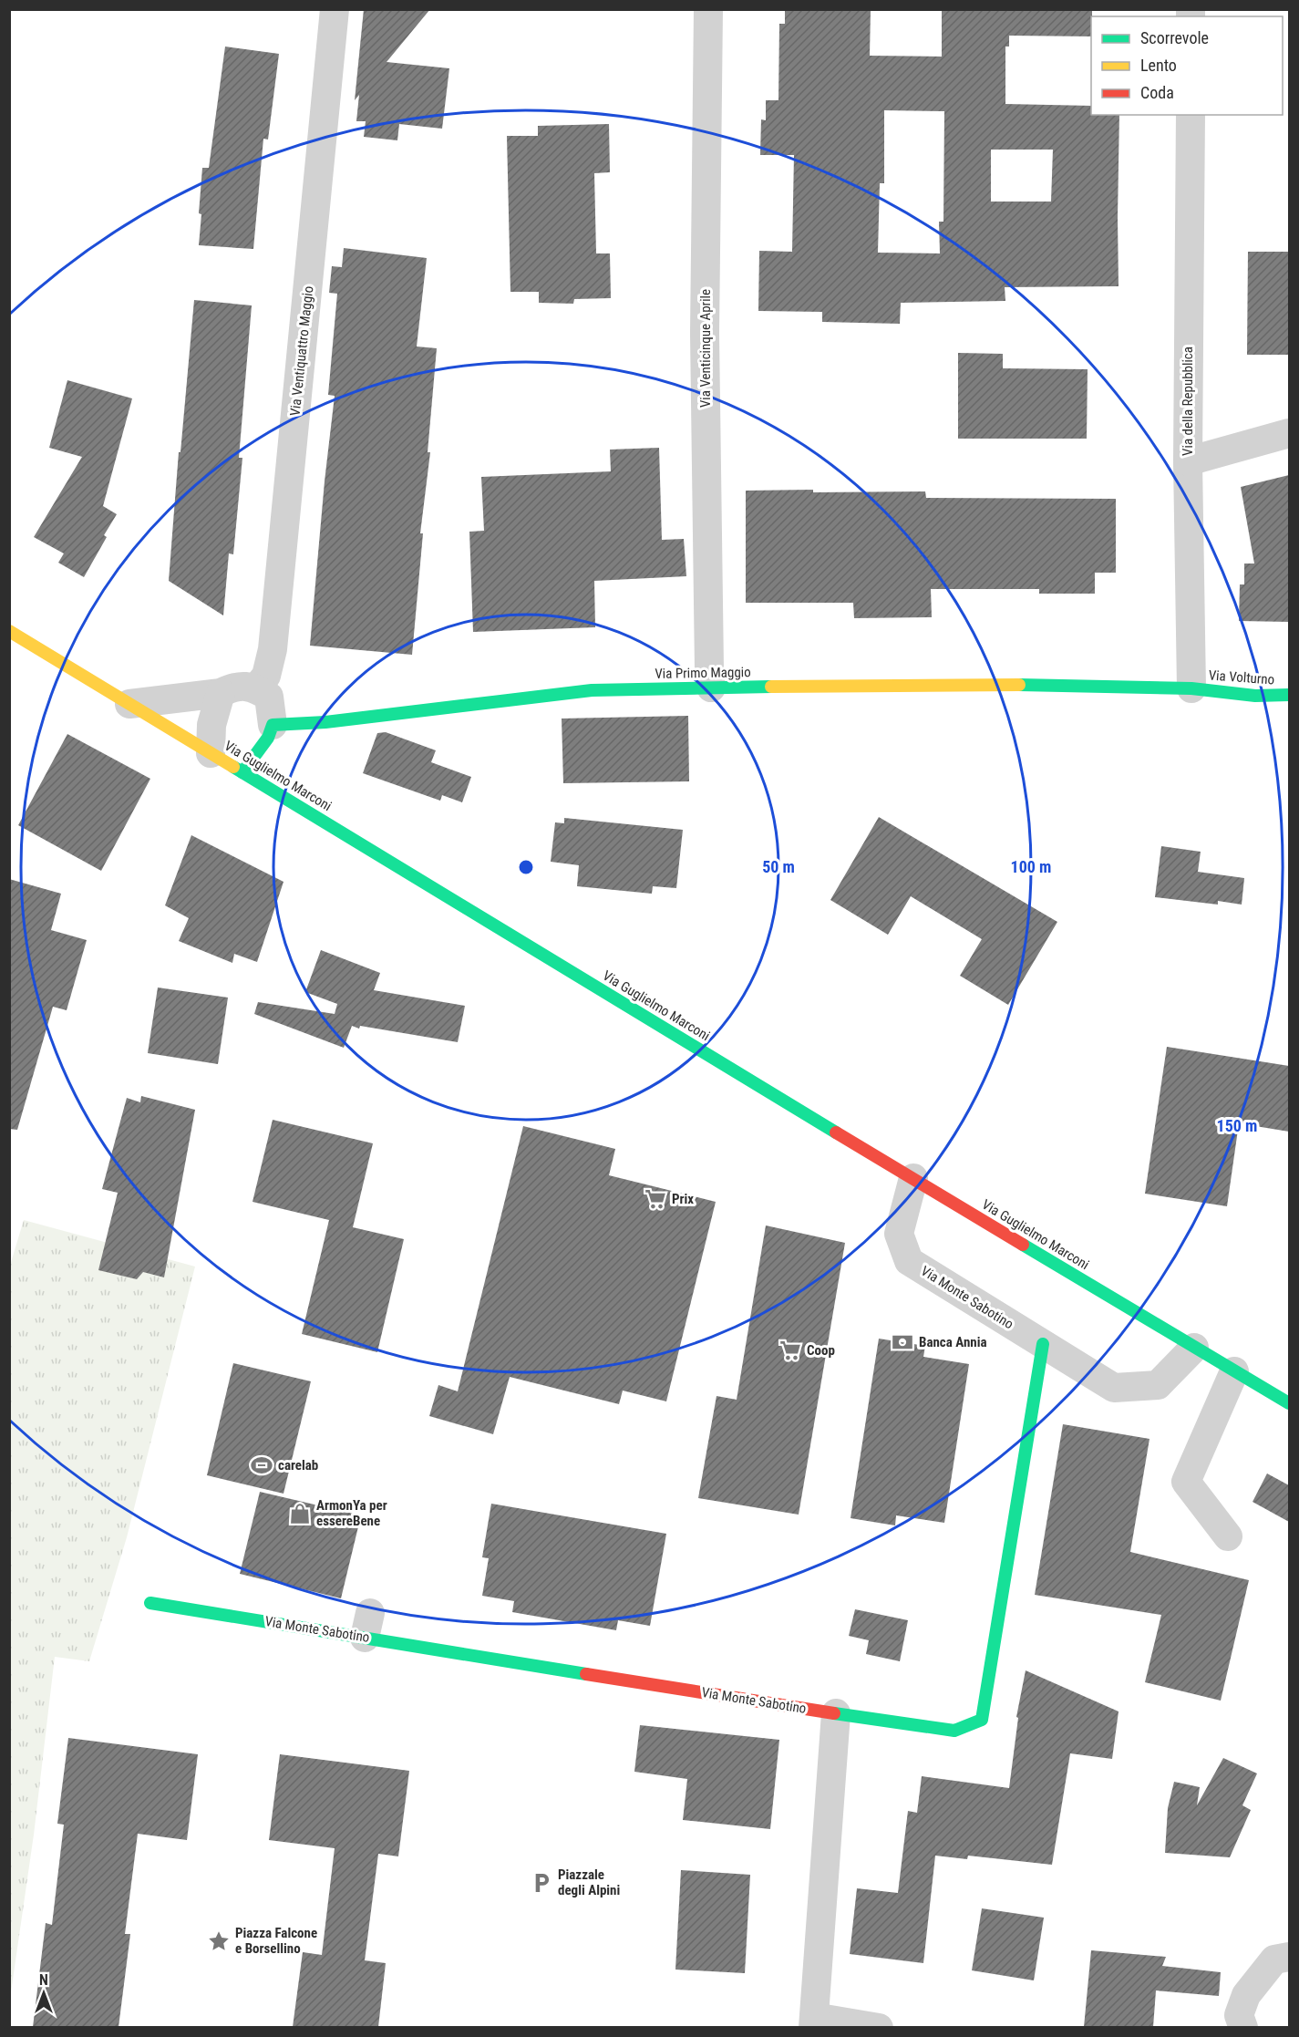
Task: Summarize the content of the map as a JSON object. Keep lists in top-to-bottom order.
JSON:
{
  "streets": {
    "street": [
      "Via Venticinque Aprile",
      "Via Ventiquattro Maggio",
      "Via della Repubblica",
      "Via Primo Maggio",
      "Via Volturno",
      "Via Guglielmo Marconi",
      "Via Monte Sabotino"
    ]
  },
  "crossings": [
    ["Via Venticinque Aprile", "Via Primo Maggio"],
    ["Via Ventiquattro Maggio", "Via Primo Maggio"],
    ["Via Ventiquattro Maggio", "Via Guglielmo Marconi"],
    ["Via della Repubblica", "Via Primo Maggio"],
    ["Via della Repubblica", "Via Volturno"],
    ["Via Primo Maggio", "Via Volturno"],
    ["Via Primo Maggio", "Via Guglielmo Marconi"],
    ["Via Guglielmo Marconi", "Via Monte Sabotino"]
  ],
  "places": {
    "supermarket": ["Prix", "Coop"],
    "bank": ["Banca Annia"],
    "sports": ["carelab"],
    "shop": ["ArmonYa per essereBene"],
    "parking": ["Piazzale degli Alpini"],
    "place": ["Piazza Falcone e Borsellino"]
  },
  "legend": ["Scorrevole", "Lento", "Coda"],
  "north": "top",
  "rings": ["50 m", "100 m", "150 m"]
}
